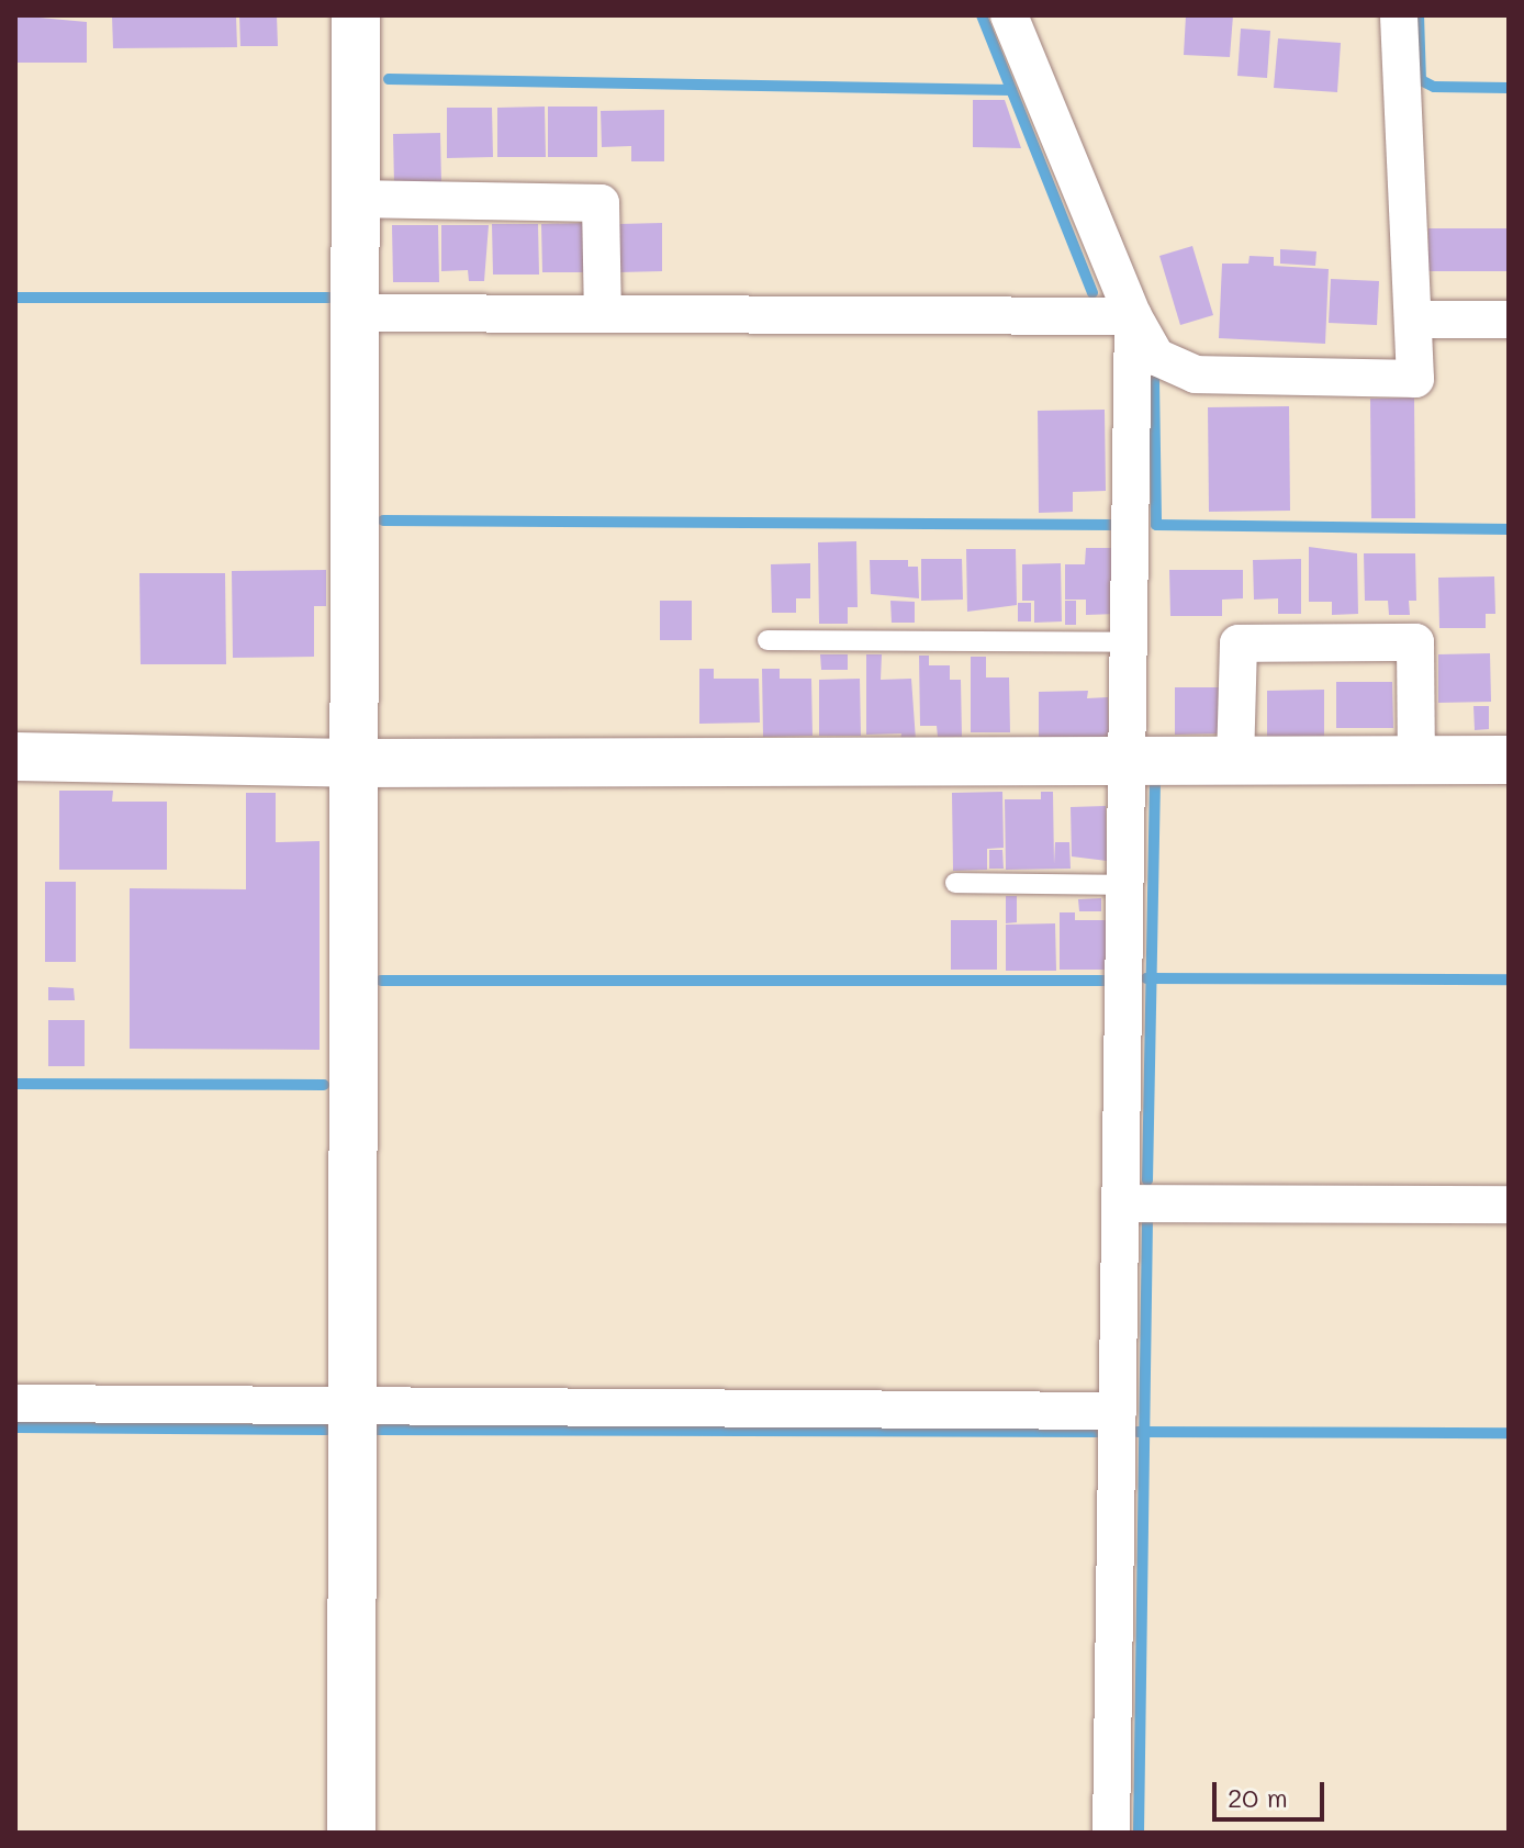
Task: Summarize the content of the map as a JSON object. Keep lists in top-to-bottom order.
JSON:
{
  "scale_bar": "20 m"
}
